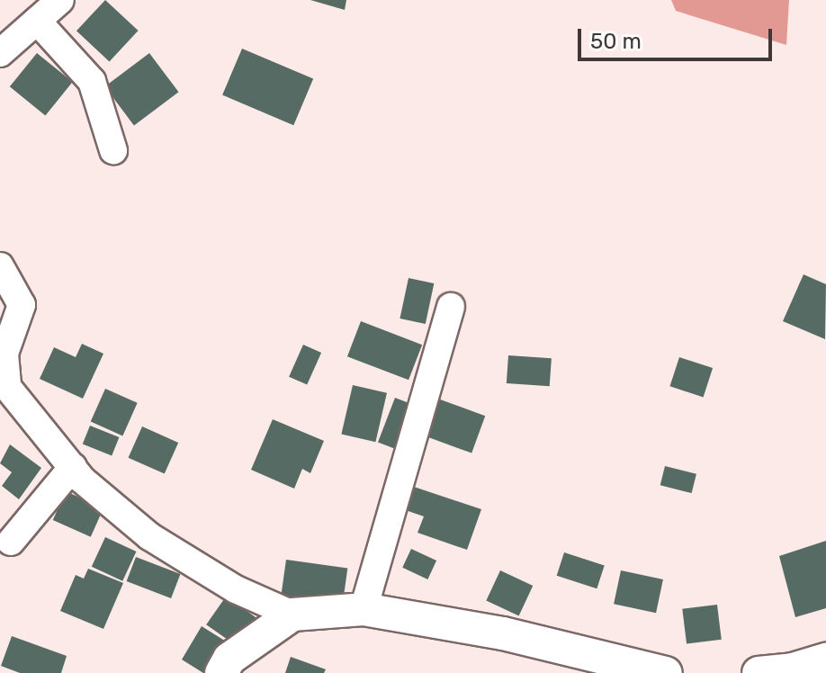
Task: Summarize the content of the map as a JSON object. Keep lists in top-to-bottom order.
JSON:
{
  "scale_bar": "50 m"
}
